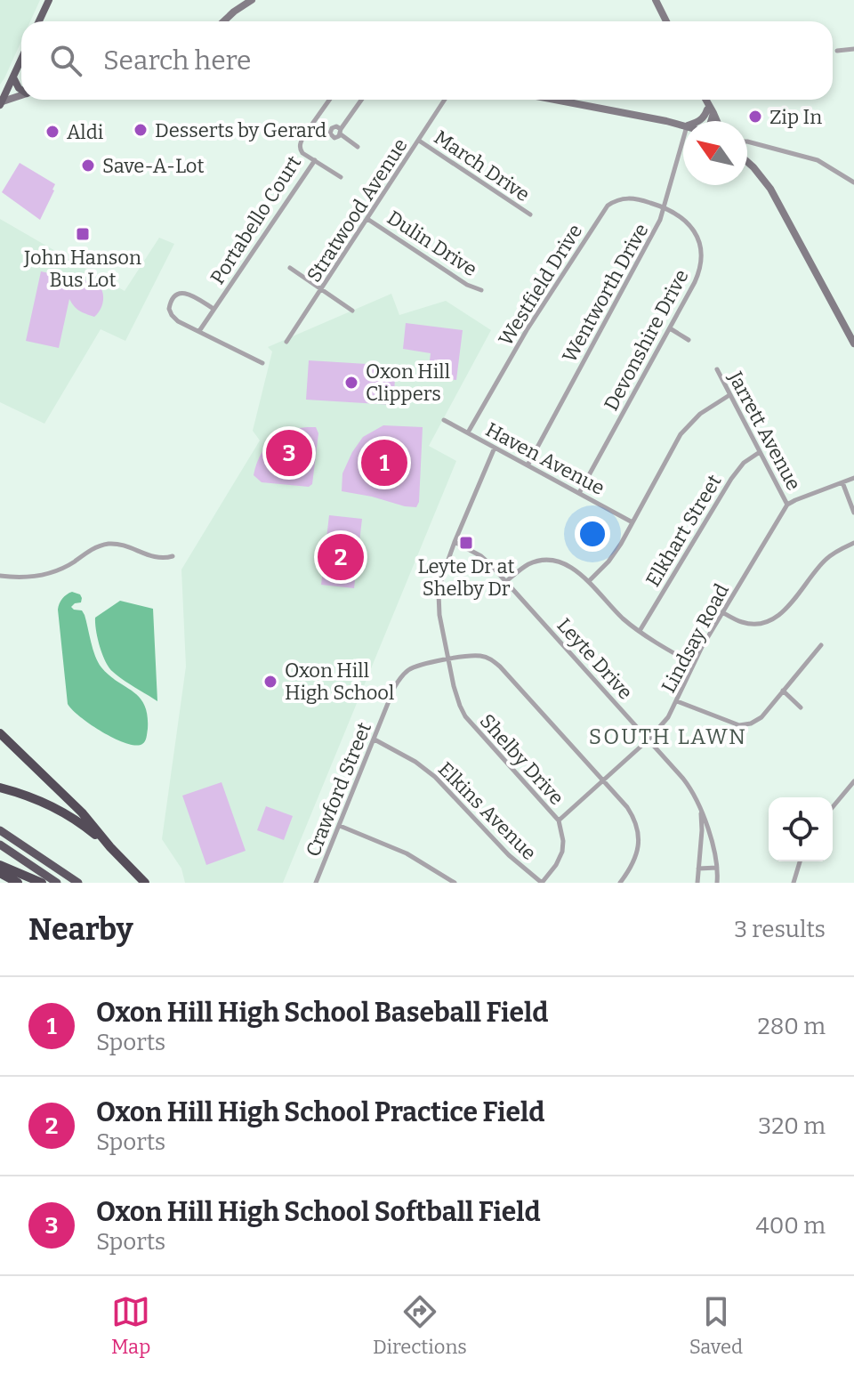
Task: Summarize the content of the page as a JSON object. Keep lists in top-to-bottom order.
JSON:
{
  "streets": {
    "street": [
      "March Drive",
      "Stratwood Avenue",
      "Portabello Court",
      "Dulin Drive",
      "Westfield Drive",
      "Wentworth Drive",
      "Devonshire Drive",
      "Jarrett Avenue",
      "Haven Avenue",
      "Elkhart Street",
      "Lindsay Road",
      "Leyte Drive",
      "Shelby Drive",
      "Crawford Street",
      "Elkins Avenue"
    ]
  },
  "crossings": [
    ["March Drive", "Stratwood Avenue"],
    ["Stratwood Avenue", "Dulin Drive"],
    ["Westfield Drive", "Wentworth Drive"],
    ["Westfield Drive", "Devonshire Drive"],
    ["Westfield Drive", "Haven Avenue"],
    ["Wentworth Drive", "Devonshire Drive"],
    ["Wentworth Drive", "Haven Avenue"],
    ["Devonshire Drive", "Haven Avenue"],
    ["Jarrett Avenue", "Elkhart Street"],
    ["Jarrett Avenue", "Lindsay Road"],
    ["Haven Avenue", "Shelby Drive"],
    ["Lindsay Road", "Leyte Drive"],
    ["Lindsay Road", "Shelby Drive"],
    ["Lindsay Road", "Crawford Street"],
    ["Leyte Drive", "Shelby Drive"],
    ["Shelby Drive", "Crawford Street"],
    ["Shelby Drive", "Elkins Avenue"],
    ["Crawford Street", "Elkins Avenue"]
  ],
  "districts": ["SOUTH LAWN"],
  "places": {
    "other": [
      "Zip In",
      "Desserts by Gerard",
      "Aldi",
      "Save-A-Lot",
      "Oxon Hill Clippers",
      "Oxon Hill High School"
    ],
    "transit": ["John Hanson Bus Lot", "Leyte Dr at Shelby Dr"]
  },
  "north": "top left",
  "page": {
    "search": "Search here",
    "pins": ["3", "1", "2"],
    "heading": ["Nearby", "3 results"],
    "list": [
      {
        "mark": "1",
        "name": "Oxon Hill High School Baseball Field",
        "note": "Sports",
        "value": "280 m"
      },
      {
        "mark": "2",
        "name": "Oxon Hill High School Practice Field",
        "note": "Sports",
        "value": "320 m"
      },
      {
        "mark": "3",
        "name": "Oxon Hill High School Softball Field",
        "note": "Sports",
        "value": "400 m"
      }
    ],
    "nav": ["Map", "Directions", "Saved"]
  }
}
